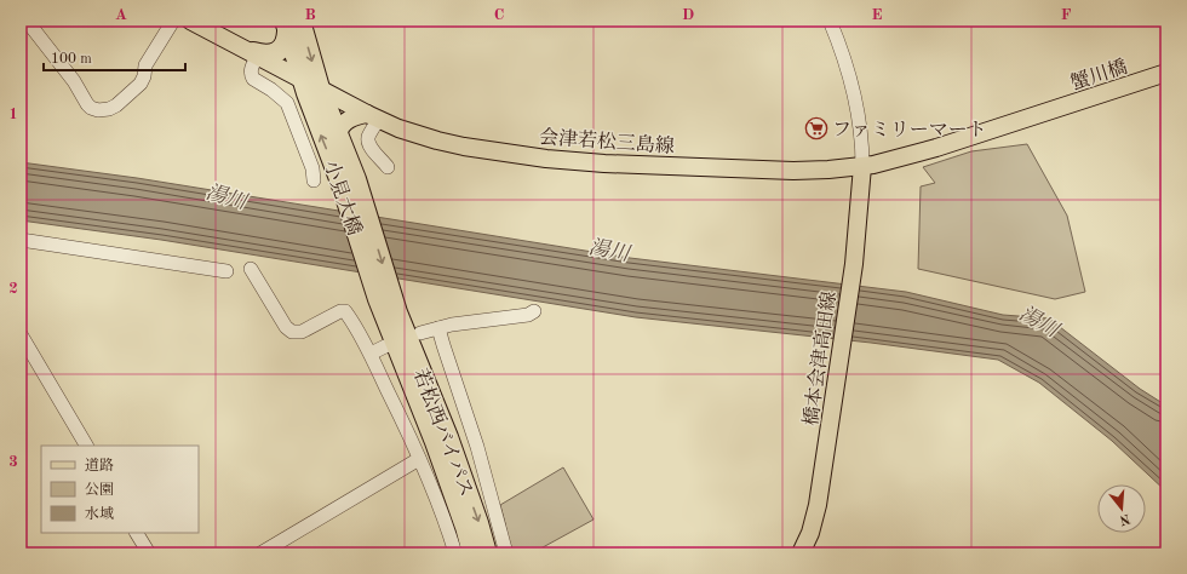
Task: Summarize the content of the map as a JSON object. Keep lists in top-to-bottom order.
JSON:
{
  "streets": {
    "highway": ["小見大橋", "若松西バイパス"],
    "main road": ["蟹川橋", "会津若松三島線", "橋本会津高田線"]
  },
  "crossings": [
    ["蟹川橋", "会津若松三島線"],
    ["会津若松三島線", "小見大橋"],
    ["会津若松三島線", "橋本会津高田線"],
    ["小見大橋", "若松西バイパス"]
  ],
  "water": ["湯川"],
  "places": {
    "supermarket": ["ファミリーマート"]
  },
  "legend": ["道路", "公園", "水域"],
  "scale_bar": "100 m",
  "north": "bottom",
  "grid": {
    "columns": [
      "A",
      "B",
      "C",
      "D",
      "E",
      "F"
    ],
    "rows": ["1", "2", "3"]
  }
}
